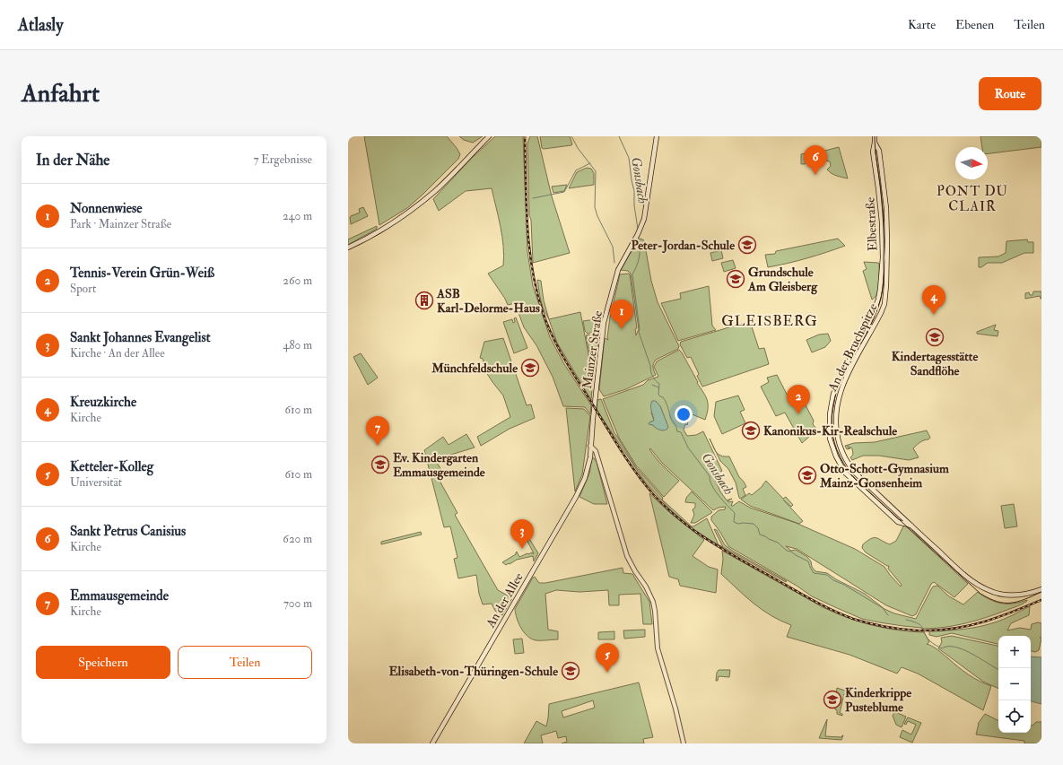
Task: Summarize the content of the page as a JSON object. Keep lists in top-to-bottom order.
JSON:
{
  "streets": {
    "main road": [
      "Elbestraße",
      "An der Bruchspitze",
      "Mainzer Straße",
      "An der Allee"
    ]
  },
  "crossings": [
    ["Elbestraße", "An der Bruchspitze"],
    ["Mainzer Straße", "An der Allee"]
  ],
  "districts": ["PONT DU CLAIR", "GLEISBERG"],
  "water": ["Gonsbach"],
  "places": {
    "school or university": [
      "Peter-Jordan-Schule",
      "Grundschule Am Gleisberg",
      "Kindertagesstätte Sandflöhe",
      "Münchfeldschule",
      "Kanonikus-Kir-Realschule",
      "Ev. Kindergarten Emmausgemeinde",
      "Otto-Schott-Gymnasium Mainz-Gonsenheim",
      "Elisabeth-von-Thüringen-Schule",
      "Kinderkrippe Pusteblume"
    ],
    "building": ["ASB Karl-Delorme-Haus"]
  },
  "north": "right",
  "page": {
    "header": "Atlasly",
    "nav": ["Karte", "Ebenen", "Teilen"],
    "buttons": [
      "Route",
      ["Speichern", "Teilen"]
    ],
    "title": "Anfahrt",
    "heading": ["In der Nähe", "7 Ergebnisse"],
    "pins": [
      "6",
      "4",
      "1",
      "2",
      "7",
      "3",
      "5"
    ],
    "list": [
      {
        "mark": "1",
        "name": "Nonnenwiese",
        "note": "Park · Mainzer Straße",
        "value": "240 m"
      },
      {
        "mark": "2",
        "name": "Tennis-Verein Grün-Weiß",
        "note": "Sport",
        "value": "260 m"
      },
      {
        "mark": "3",
        "name": "Sankt Johannes Evangelist",
        "note": "Kirche · An der Allee",
        "value": "480 m"
      },
      {
        "mark": "4",
        "name": "Kreuzkirche",
        "note": "Kirche",
        "value": "610 m"
      },
      {
        "mark": "5",
        "name": "Ketteler-Kolleg",
        "note": "Universität",
        "value": "610 m"
      },
      {
        "mark": "6",
        "name": "Sankt Petrus Canisius",
        "note": "Kirche",
        "value": "620 m"
      },
      {
        "mark": "7",
        "name": "Emmausgemeinde",
        "note": "Kirche",
        "value": "700 m"
      }
    ],
    "map_buttons": ["+", "−"]
  }
}
